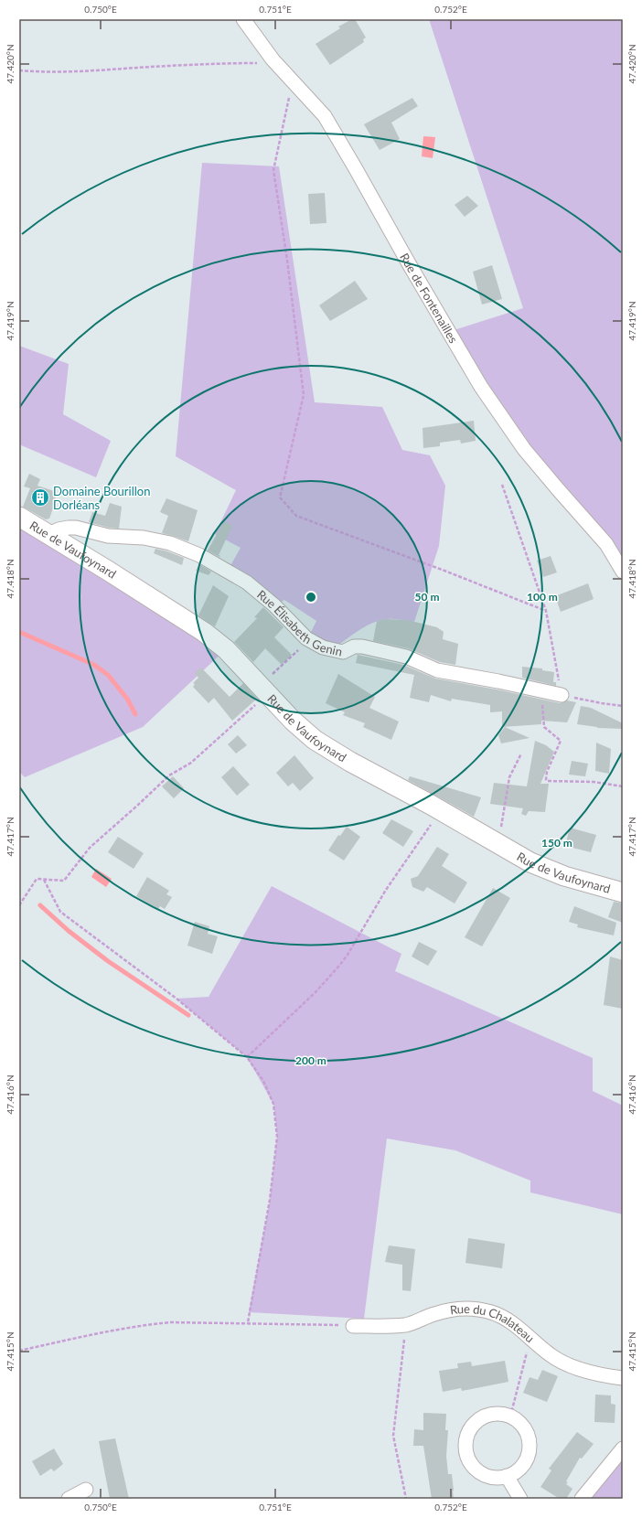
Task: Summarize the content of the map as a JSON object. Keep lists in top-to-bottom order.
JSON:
{
  "streets": {
    "street": [
      "Rue de Fontenailles",
      "Rue de Vaufoynard",
      "Rue Élisabeth Genin",
      "Rue du Chalateau"
    ]
  },
  "crossings": [
    ["Rue de Vaufoynard", "Rue Élisabeth Genin"]
  ],
  "places": {
    "building": ["Domaine Bourillon Dorléans"]
  },
  "coordinates": [
    "0.750°E",
    "0.751°E",
    "0.752°E",
    "47.420°N",
    "47.419°N",
    "47.418°N",
    "47.417°N",
    "47.416°N",
    "47.415°N"
  ],
  "rings": [
    "50 m",
    "100 m",
    "150 m",
    "200 m"
  ]
}
